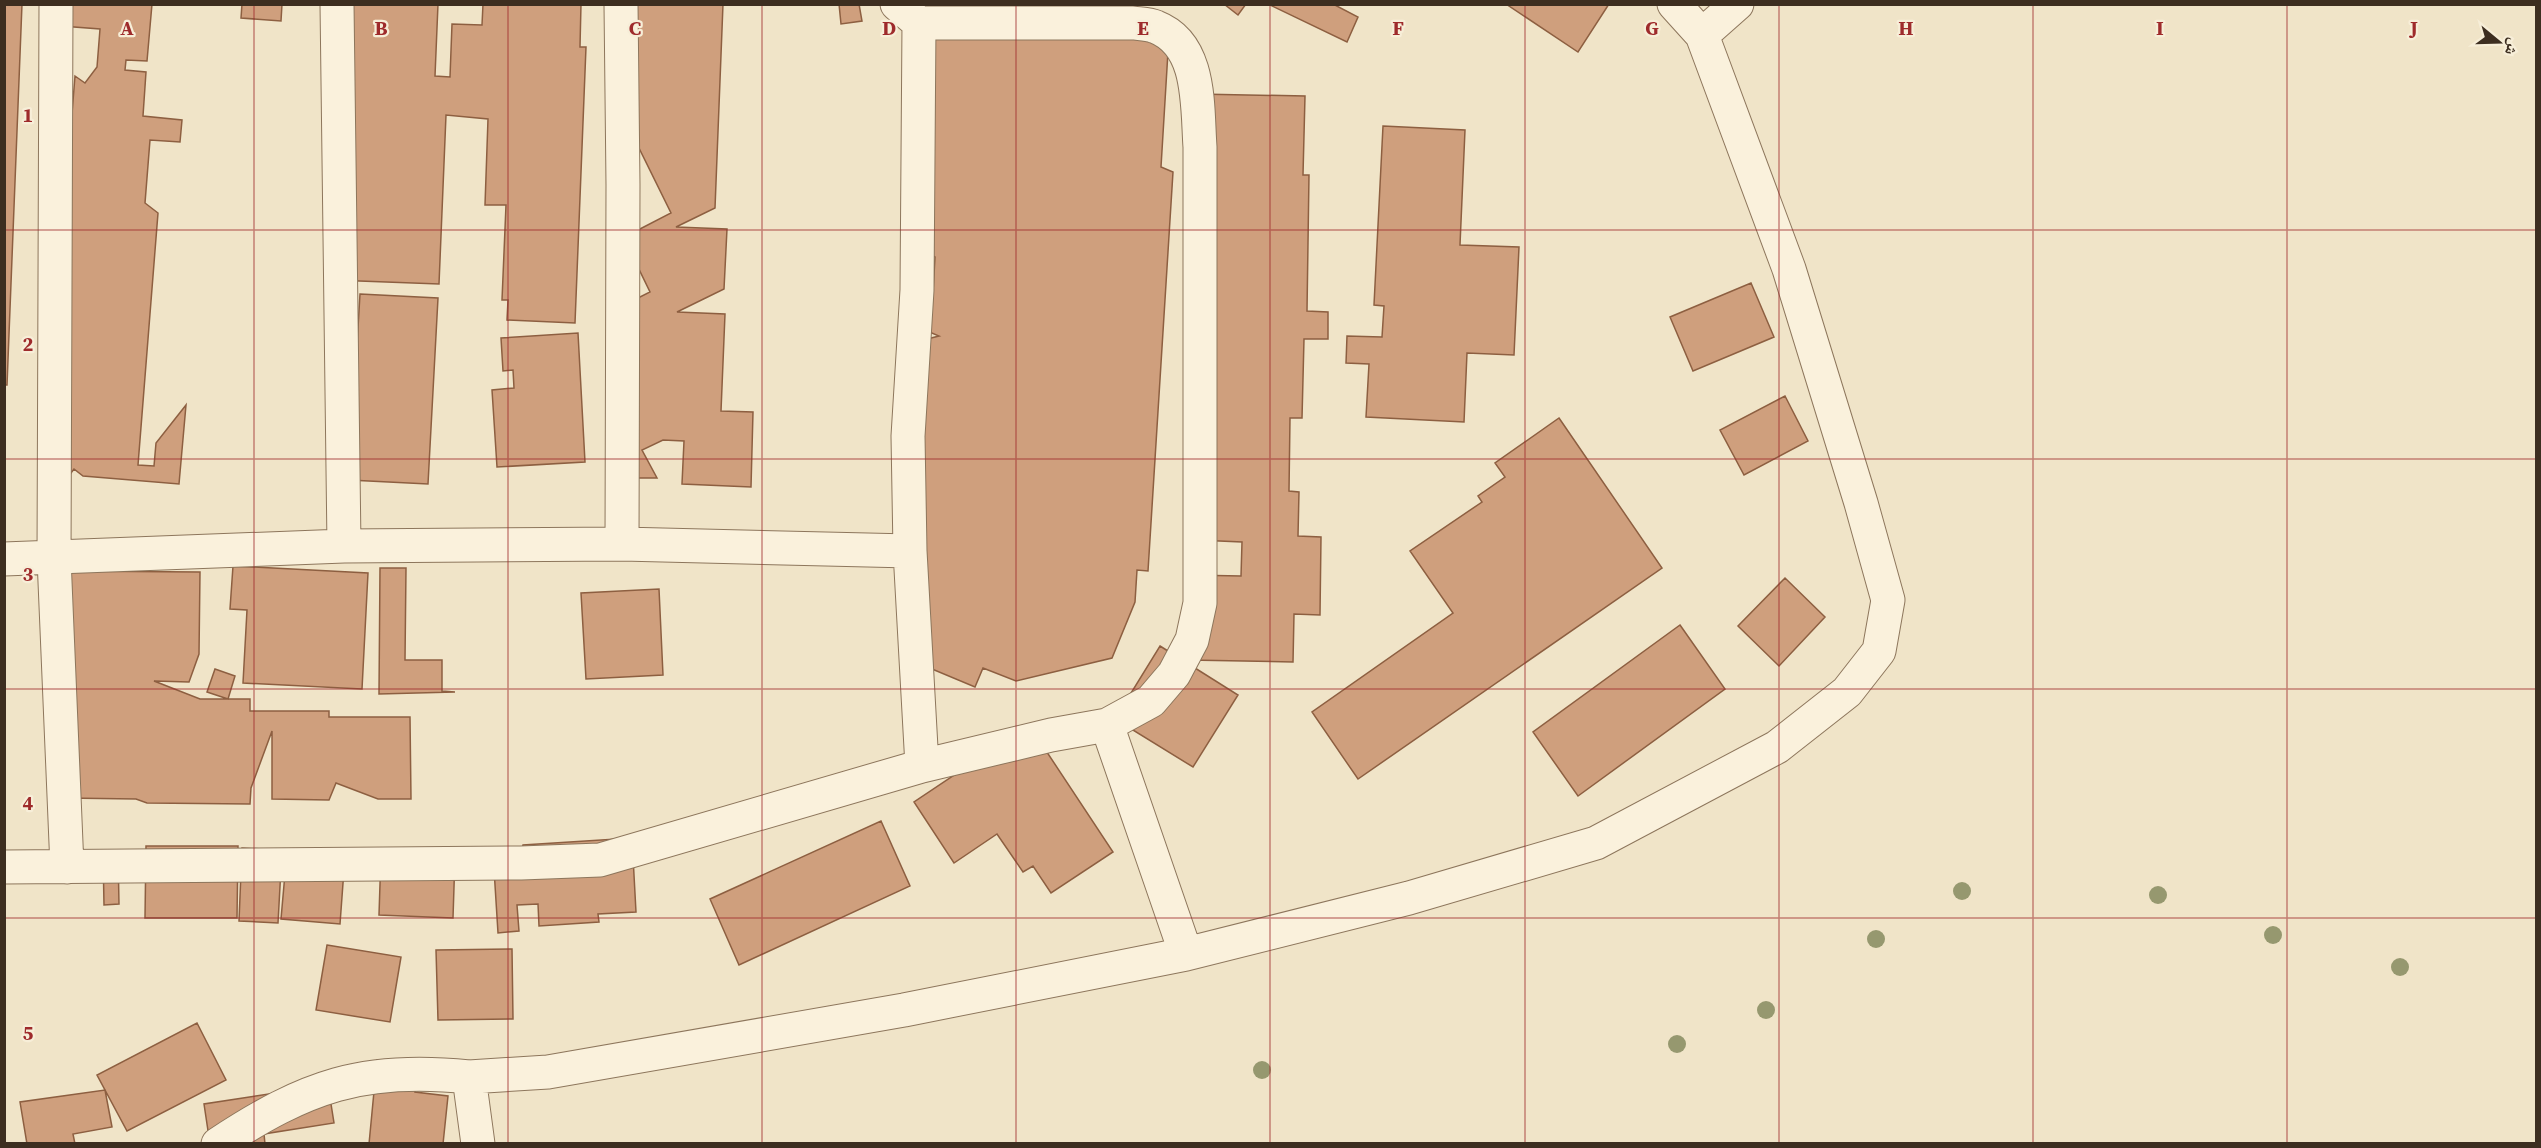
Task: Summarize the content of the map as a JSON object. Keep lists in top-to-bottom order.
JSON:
{
  "north": "right",
  "grid": {
    "columns": [
      "A",
      "B",
      "C",
      "D",
      "E",
      "F",
      "G",
      "H",
      "I",
      "J"
    ],
    "rows": [
      "1",
      "2",
      "3",
      "4",
      "5"
    ]
  }
}
